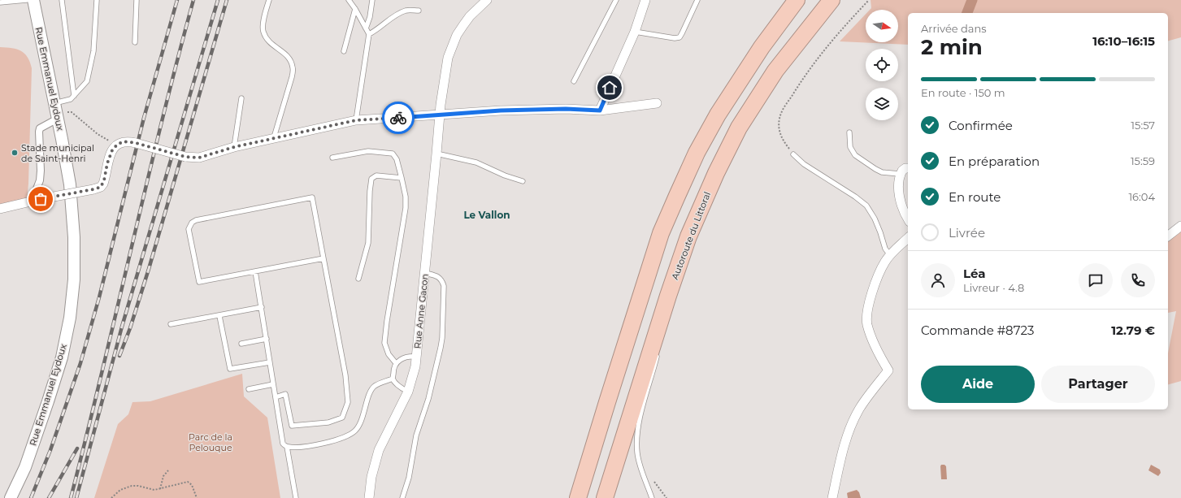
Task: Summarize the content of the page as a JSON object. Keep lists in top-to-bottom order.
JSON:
{
  "streets": {
    "highway": ["Autoroute du Littoral"],
    "street": ["Rue Emmanuel Eydoux", "Rue Anne Gacon"]
  },
  "districts": ["Le Vallon"],
  "parks": ["Parc de la Pelouque"],
  "places": ["Stade municipal de Saint-Henri"],
  "north": "right",
  "page": {
    "heading": ["2 min", "Arrivée dans", "16:10–16:15"],
    "panel": [
      "Léa",
      "Livreur · 4.8",
      "Commande #8723",
      "12.79 €"
    ],
    "bar": "En route · 150 m",
    "list": [
      ["Confirmée", "15:57"],
      ["En préparation", "15:59"],
      ["En route", "16:04"],
      "Livrée"
    ],
    "buttons": ["Aide", "Partager"]
  }
}
